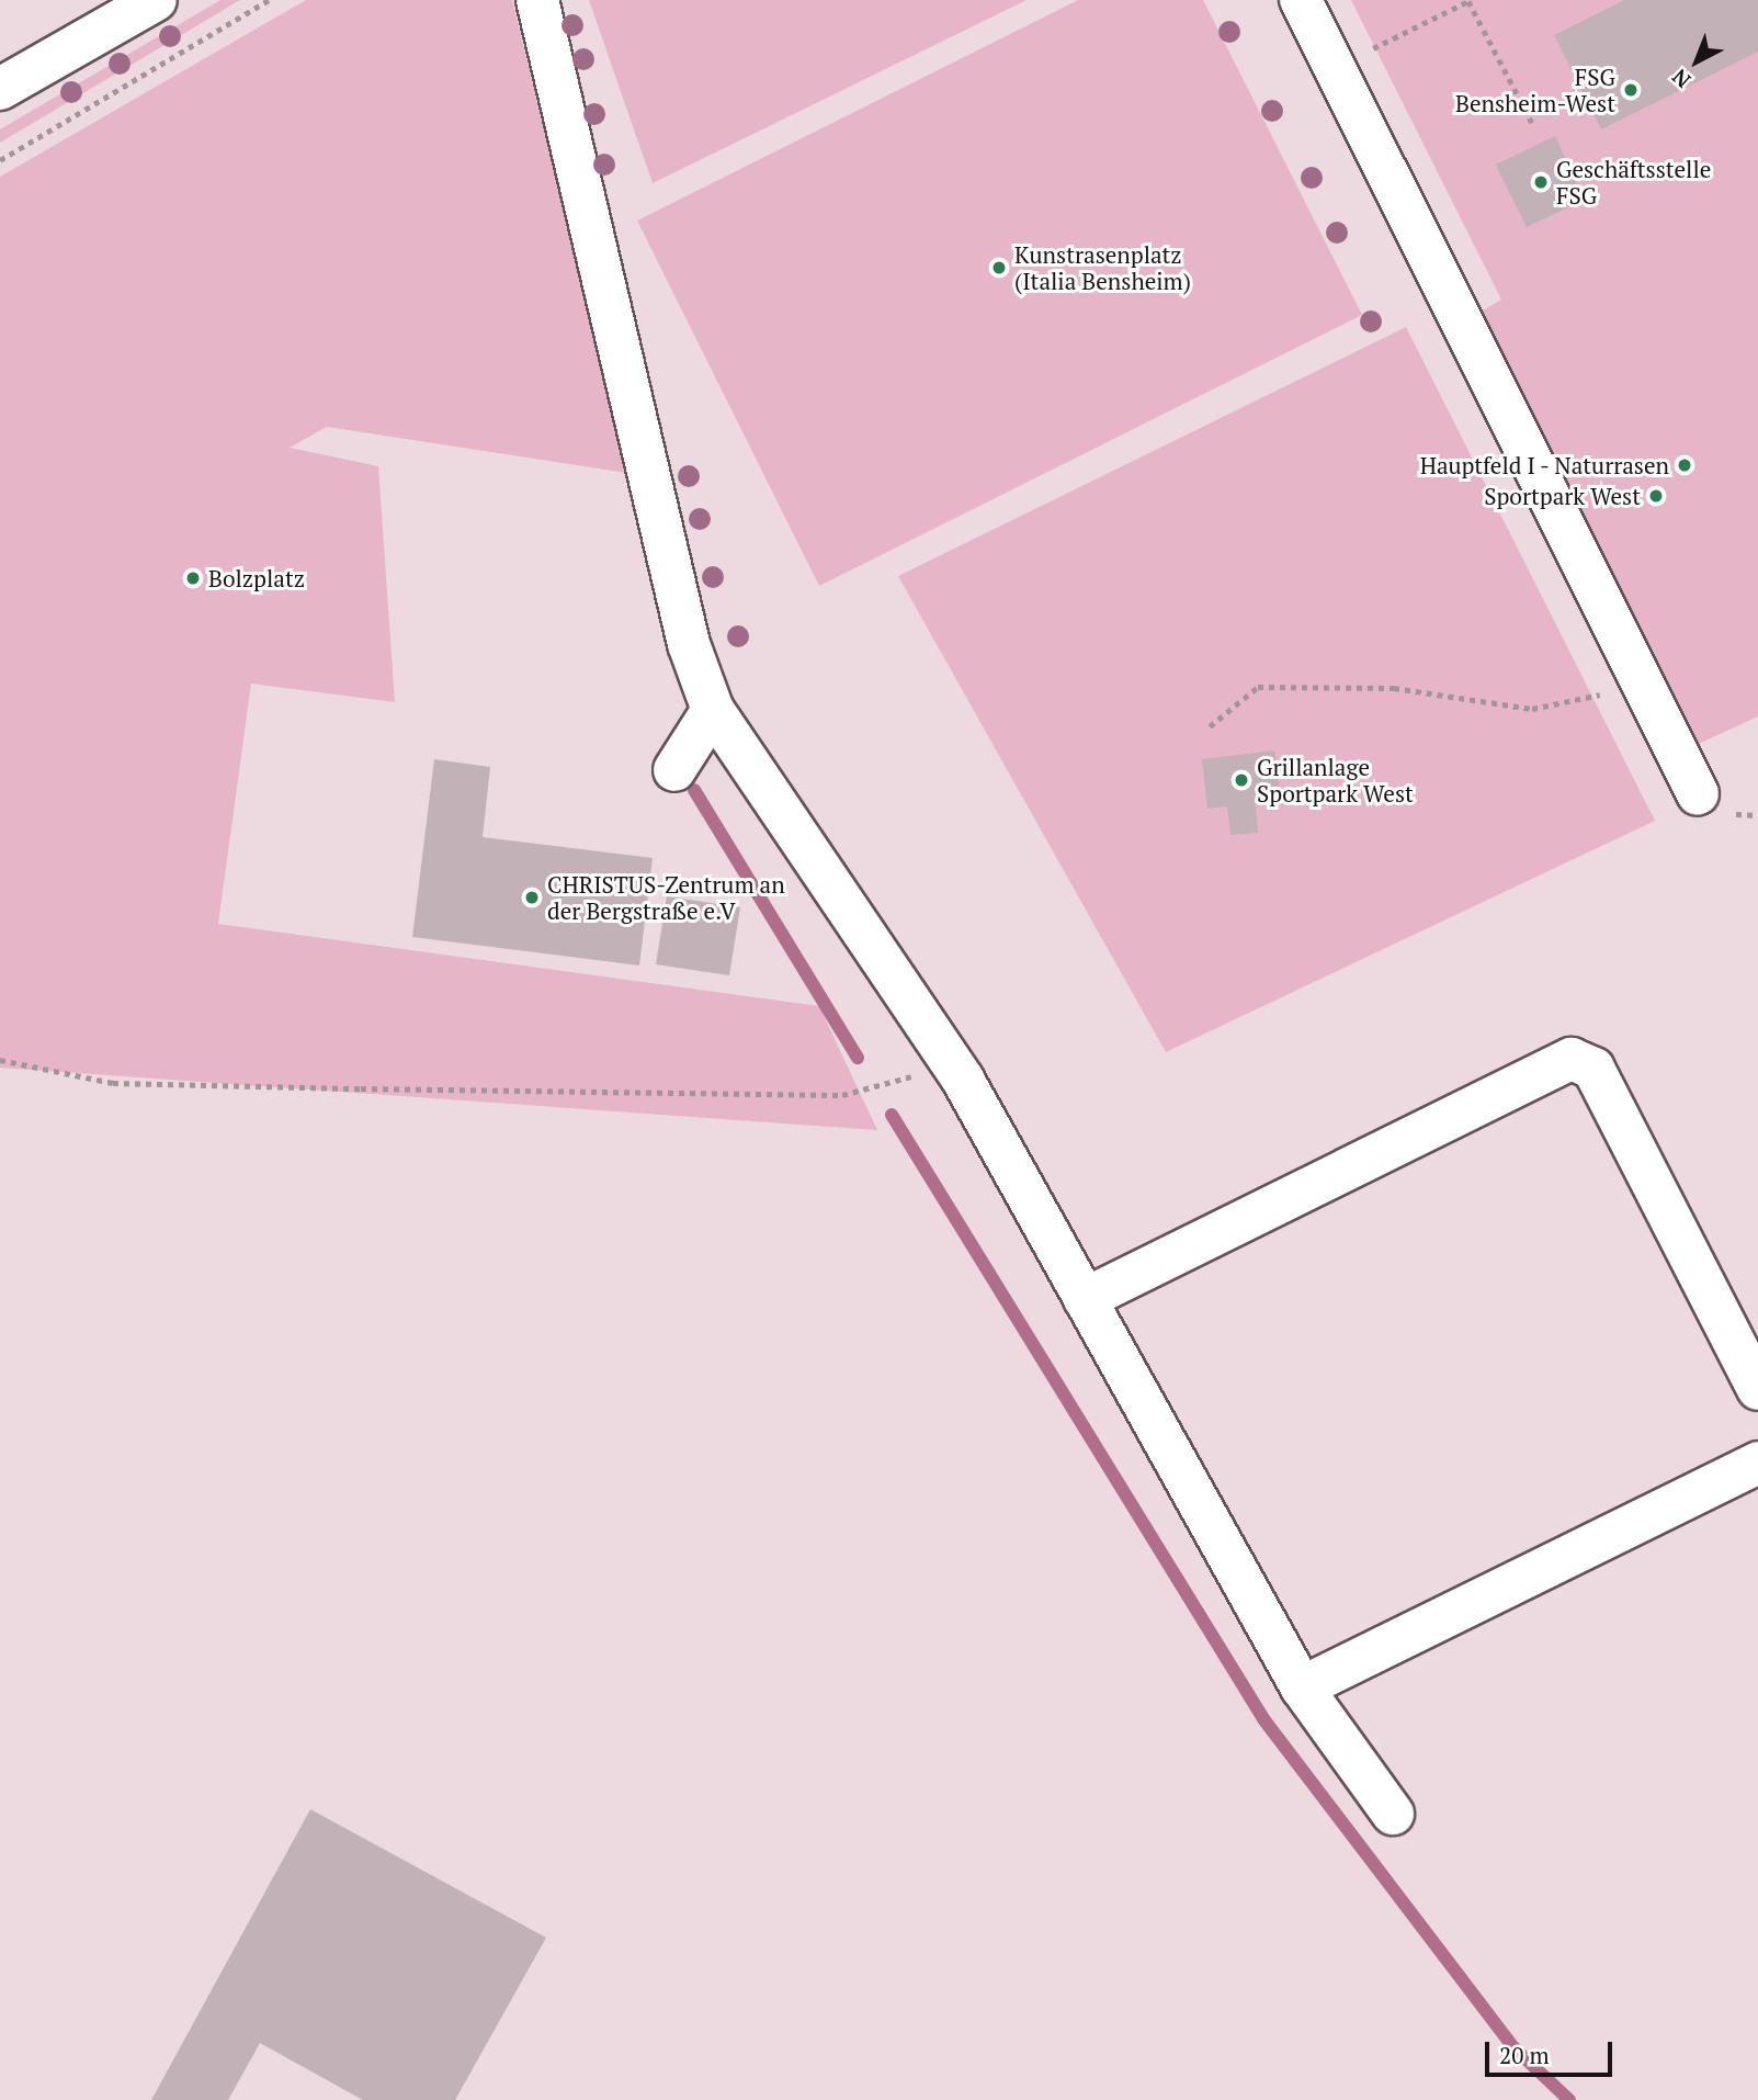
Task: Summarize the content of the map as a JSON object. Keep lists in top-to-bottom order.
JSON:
{
  "places": [
    "FSG Bensheim-West",
    "Geschäftsstelle FSG",
    "Kunstrasenplatz (Italia Bensheim)",
    "Hauptfeld I - Naturrasen",
    "Sportpark West",
    "Bolzplatz",
    "Grillanlage Sportpark West",
    "CHRISTUS-Zentrum an der Bergstraße e.V"
  ],
  "scale_bar": "20 m",
  "north": "bottom left"
}
